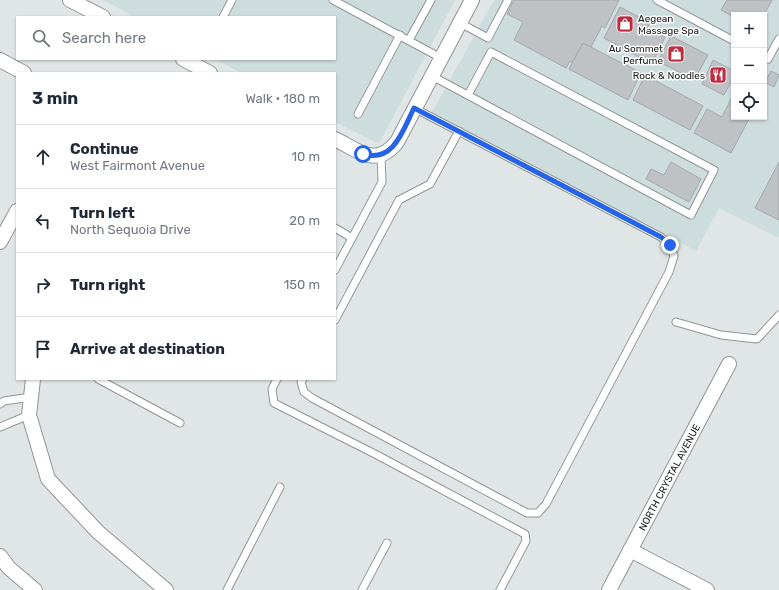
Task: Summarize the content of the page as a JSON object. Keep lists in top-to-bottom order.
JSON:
{
  "streets": {
    "street": ["NORTH CRYSTAL AVENUE"]
  },
  "places": {
    "shop": ["Aegean Massage Spa", "Au Sommet Perfume"],
    "restaurant": ["Rock & Noodles"]
  },
  "page": {
    "map_buttons": ["+", "−"],
    "search": "Search here",
    "heading": ["3 min", "Walk · 180 m"],
    "list": [
      ["Continue", "West Fairmont Avenue", "10 m"],
      ["Turn left", "North Sequoia Drive", "20 m"],
      ["Turn right", "150 m"],
      "Arrive at destination"
    ]
  }
}
